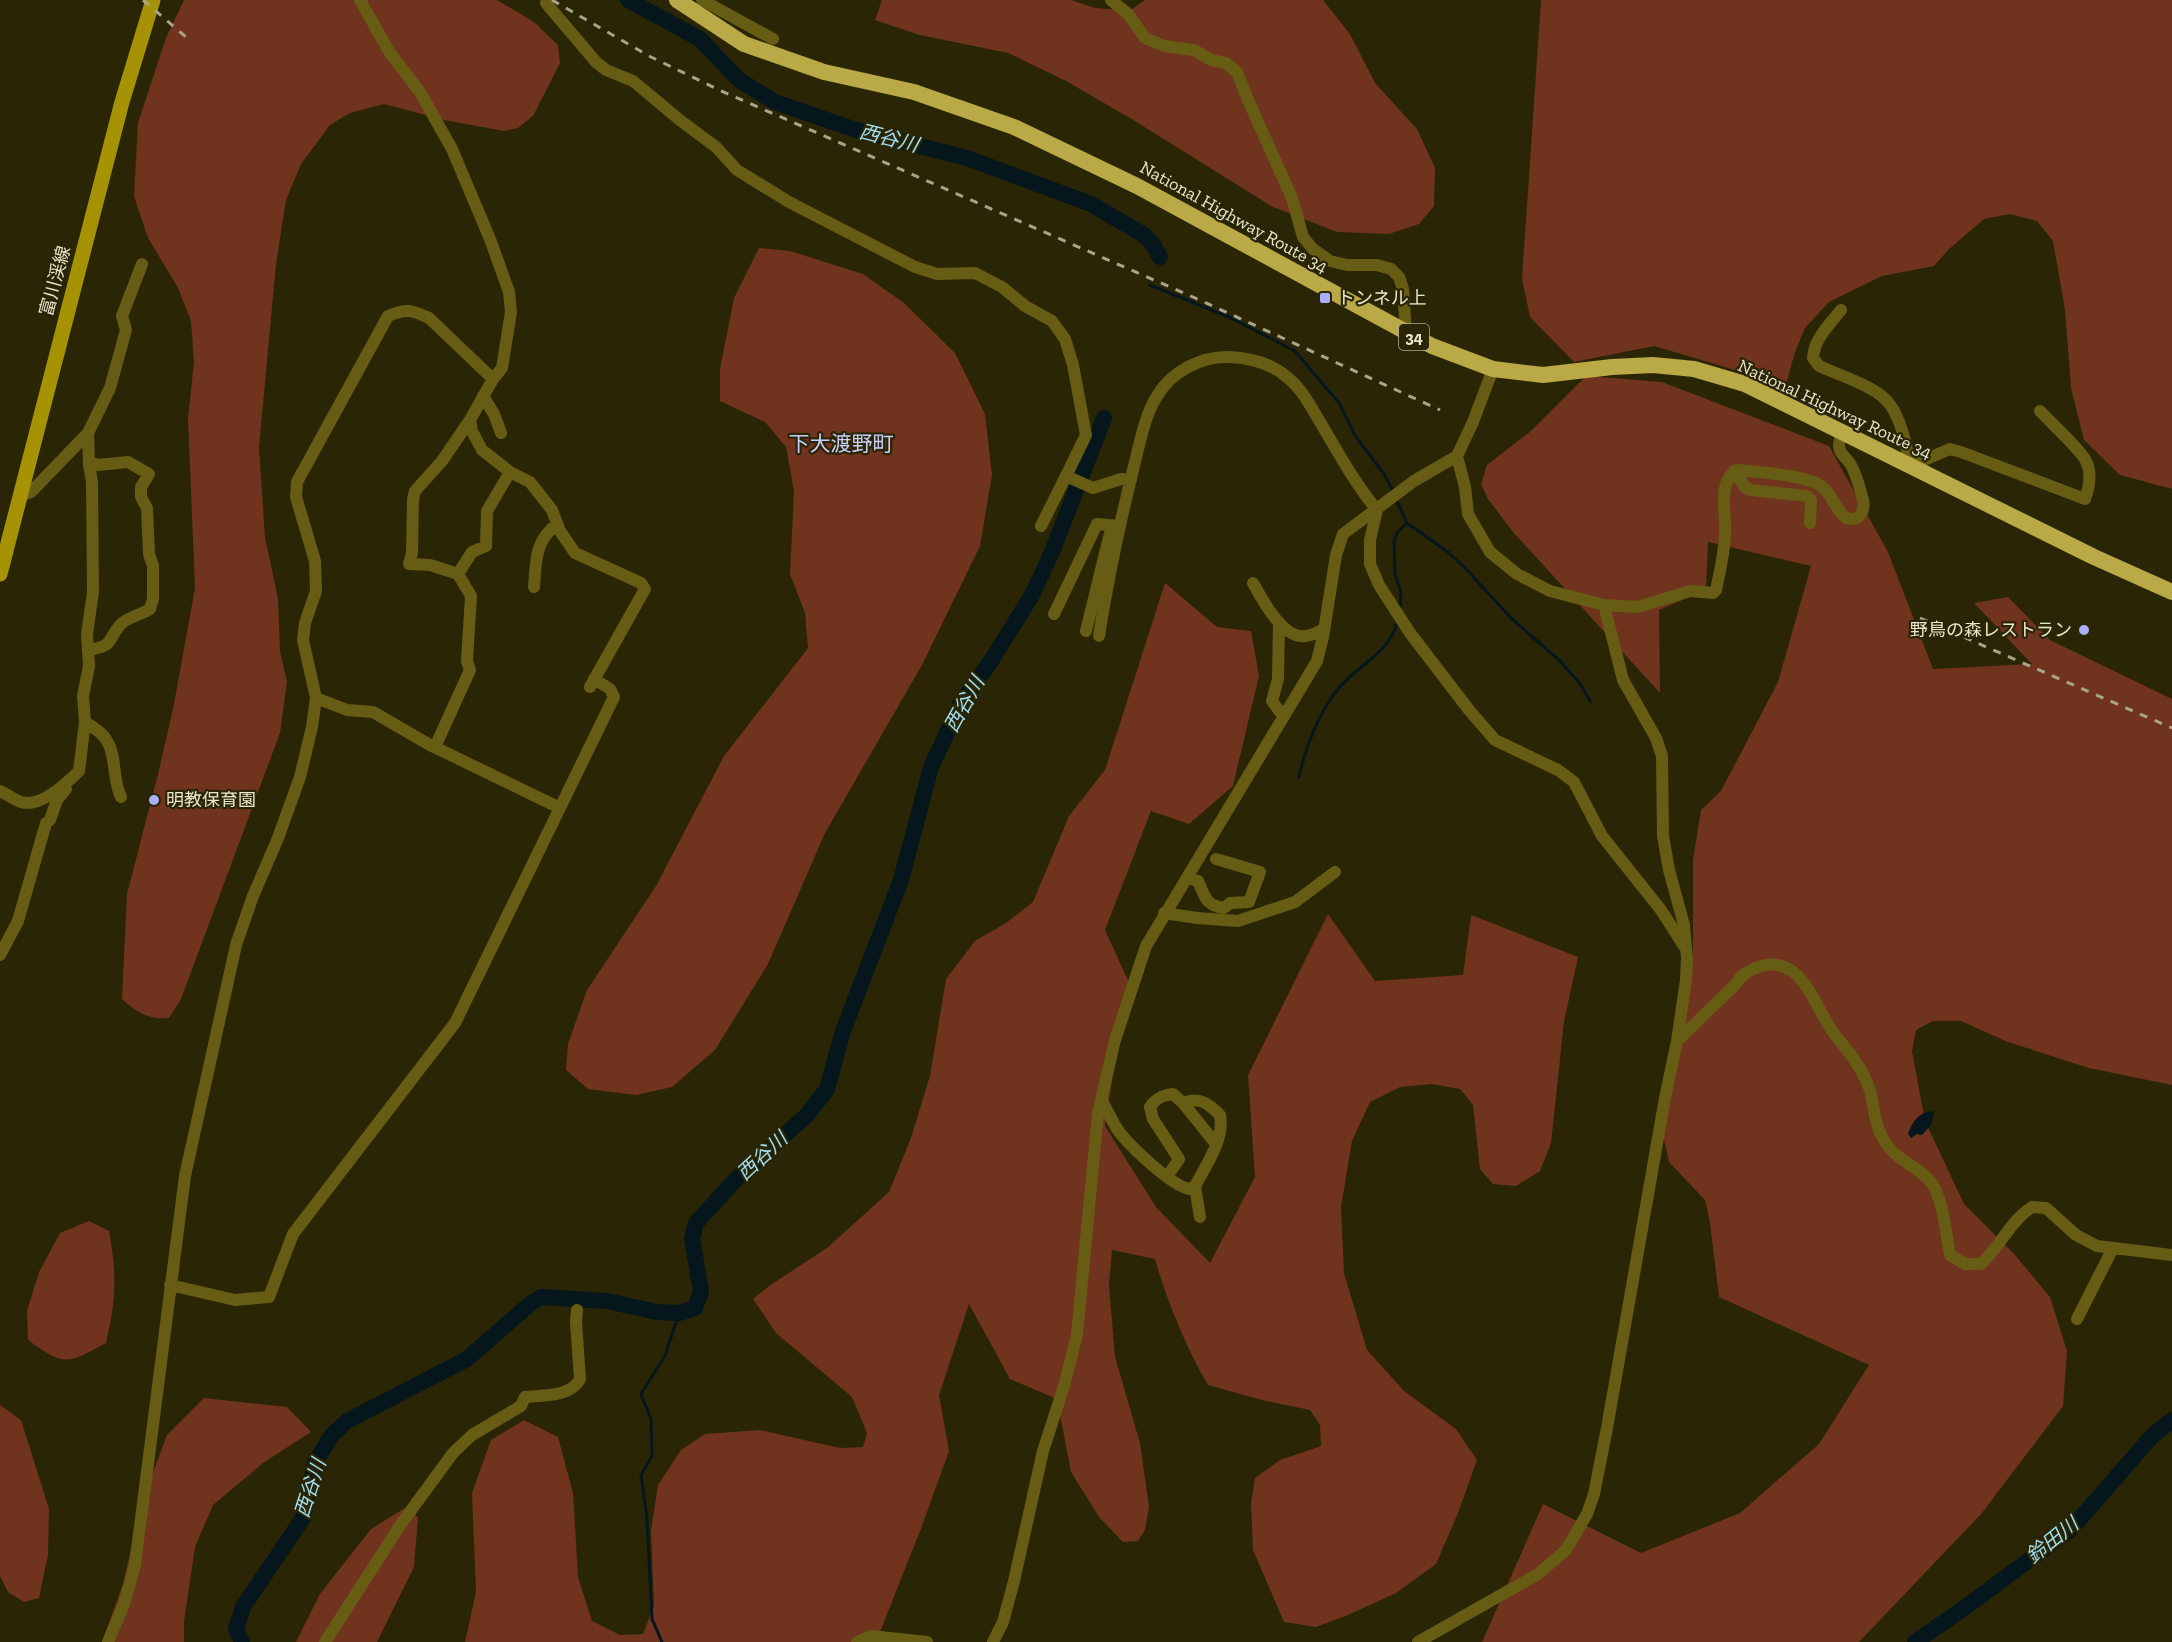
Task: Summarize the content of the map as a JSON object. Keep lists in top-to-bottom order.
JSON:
{
  "streets": {
    "highway": ["National Highway Route 34", "34"],
    "main road": ["富川渓線"]
  },
  "districts": ["下大渡野町"],
  "water": ["西谷川", "鈴田川"],
  "places": {
    "transit": ["トンネル上"],
    "other": ["野鳥の森レストラン", "明教保育園"]
  }
}
